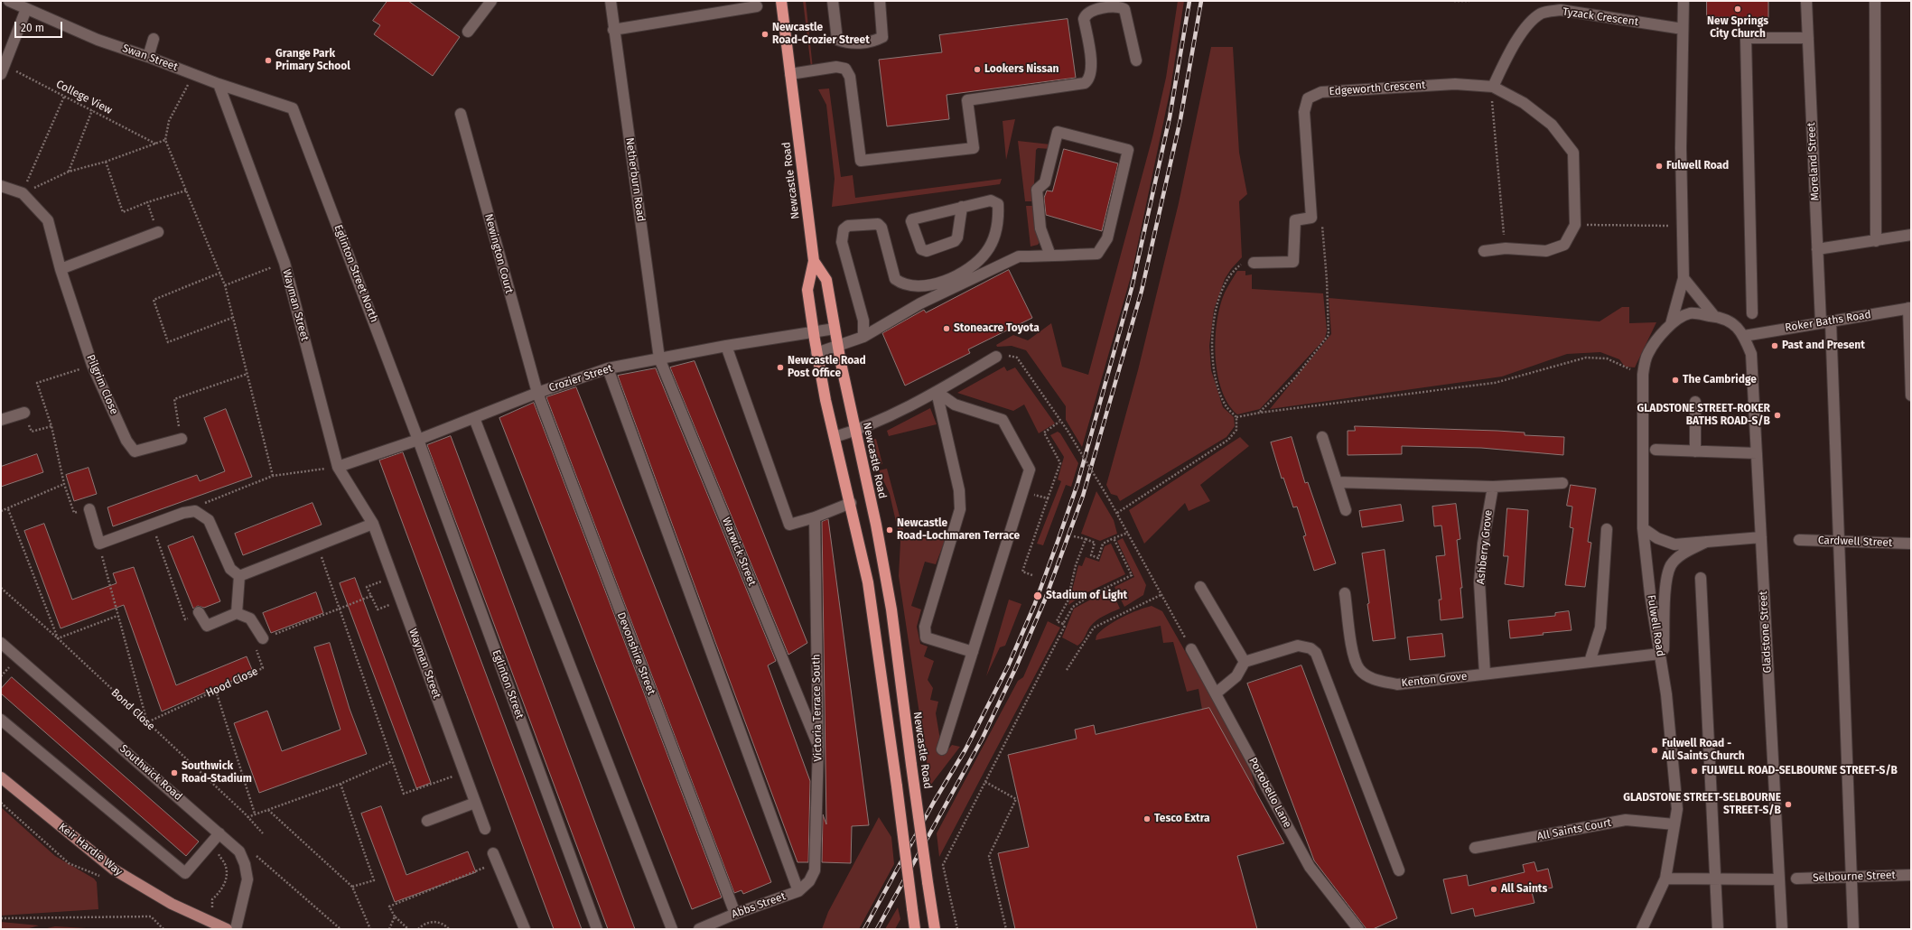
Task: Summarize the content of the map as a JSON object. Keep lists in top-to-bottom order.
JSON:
{
  "streets": {
    "highway": ["Newcastle Road"],
    "main road": ["Keir Hardie Way"],
    "street": [
      "Tyzack Crescent",
      "Swan Street",
      "Edgeworth Crescent",
      "Moreland Street",
      "Netherburn Road",
      "Newington Court",
      "Eglinton Street North",
      "Wayman Street",
      "Roker Baths Road",
      "Crozier Street",
      "Pilgrim Close",
      "Cardwell Street",
      "Ashberry Grove",
      "Warwick Street",
      "Fulwell Road",
      "Gladstone Street",
      "Devonshire Street",
      "Kenton Grove",
      "Eglinton Street",
      "Victoria Terrace South",
      "Southwick Road",
      "Portobello Lane",
      "All Saints Court",
      "Selbourne Street",
      "Abbs Street"
    ],
    "path": ["College View", "Hood Close", "Bond Close"]
  },
  "crossings": [
    ["Tyzack Crescent", "Edgeworth Crescent"],
    ["Tyzack Crescent", "Fulwell Road"],
    ["Swan Street", "Eglinton Street North"],
    ["Swan Street", "Wayman Street"],
    ["Moreland Street", "Roker Baths Road"],
    ["Moreland Street", "Cardwell Street"],
    ["Moreland Street", "Selbourne Street"],
    ["Netherburn Road", "Crozier Street"],
    ["Netherburn Road", "Warwick Street"],
    ["Newcastle Road", "Crozier Street"],
    ["Newington Court", "Crozier Street"],
    ["Newington Court", "Devonshire Street"],
    ["Eglinton Street North", "Crozier Street"],
    ["Eglinton Street North", "Eglinton Street"],
    ["Wayman Street", "Crozier Street"],
    ["Roker Baths Road", "Fulwell Road"],
    ["Roker Baths Road", "Gladstone Street"],
    ["Crozier Street", "Warwick Street"],
    ["Crozier Street", "Devonshire Street"],
    ["Crozier Street", "Eglinton Street"],
    ["Ashberry Grove", "Kenton Grove"],
    ["Warwick Street", "Victoria Terrace South"],
    ["Fulwell Road", "Gladstone Street"],
    ["Fulwell Road", "Kenton Grove"],
    ["Fulwell Road", "All Saints Court"],
    ["Devonshire Street", "Abbs Street"],
    ["Hood Close", "Bond Close"],
    ["Victoria Terrace South", "Abbs Street"]
  ],
  "places": [
    "New Springs City Church",
    "Newcastle Road-Crozier Street",
    "Grange Park Primary School",
    "Lookers Nissan",
    "Fulwell Road",
    "Stoneacre Toyota",
    "Past and Present",
    "Newcastle Road Post Office",
    "The Cambridge",
    "GLADSTONE STREET-ROKER BATHS ROAD-S/B",
    "Newcastle Road-Lochmaren Terrace",
    "Stadium of Light",
    "Fulwell Road - All Saints Church",
    "FULWELL ROAD-SELBOURNE STREET-S/B",
    "Southwick Road-Stadium",
    "GLADSTONE STREET-SELBOURNE STREET-S/B",
    "Tesco Extra",
    "All Saints"
  ],
  "scale_bar": "20 m"
}
